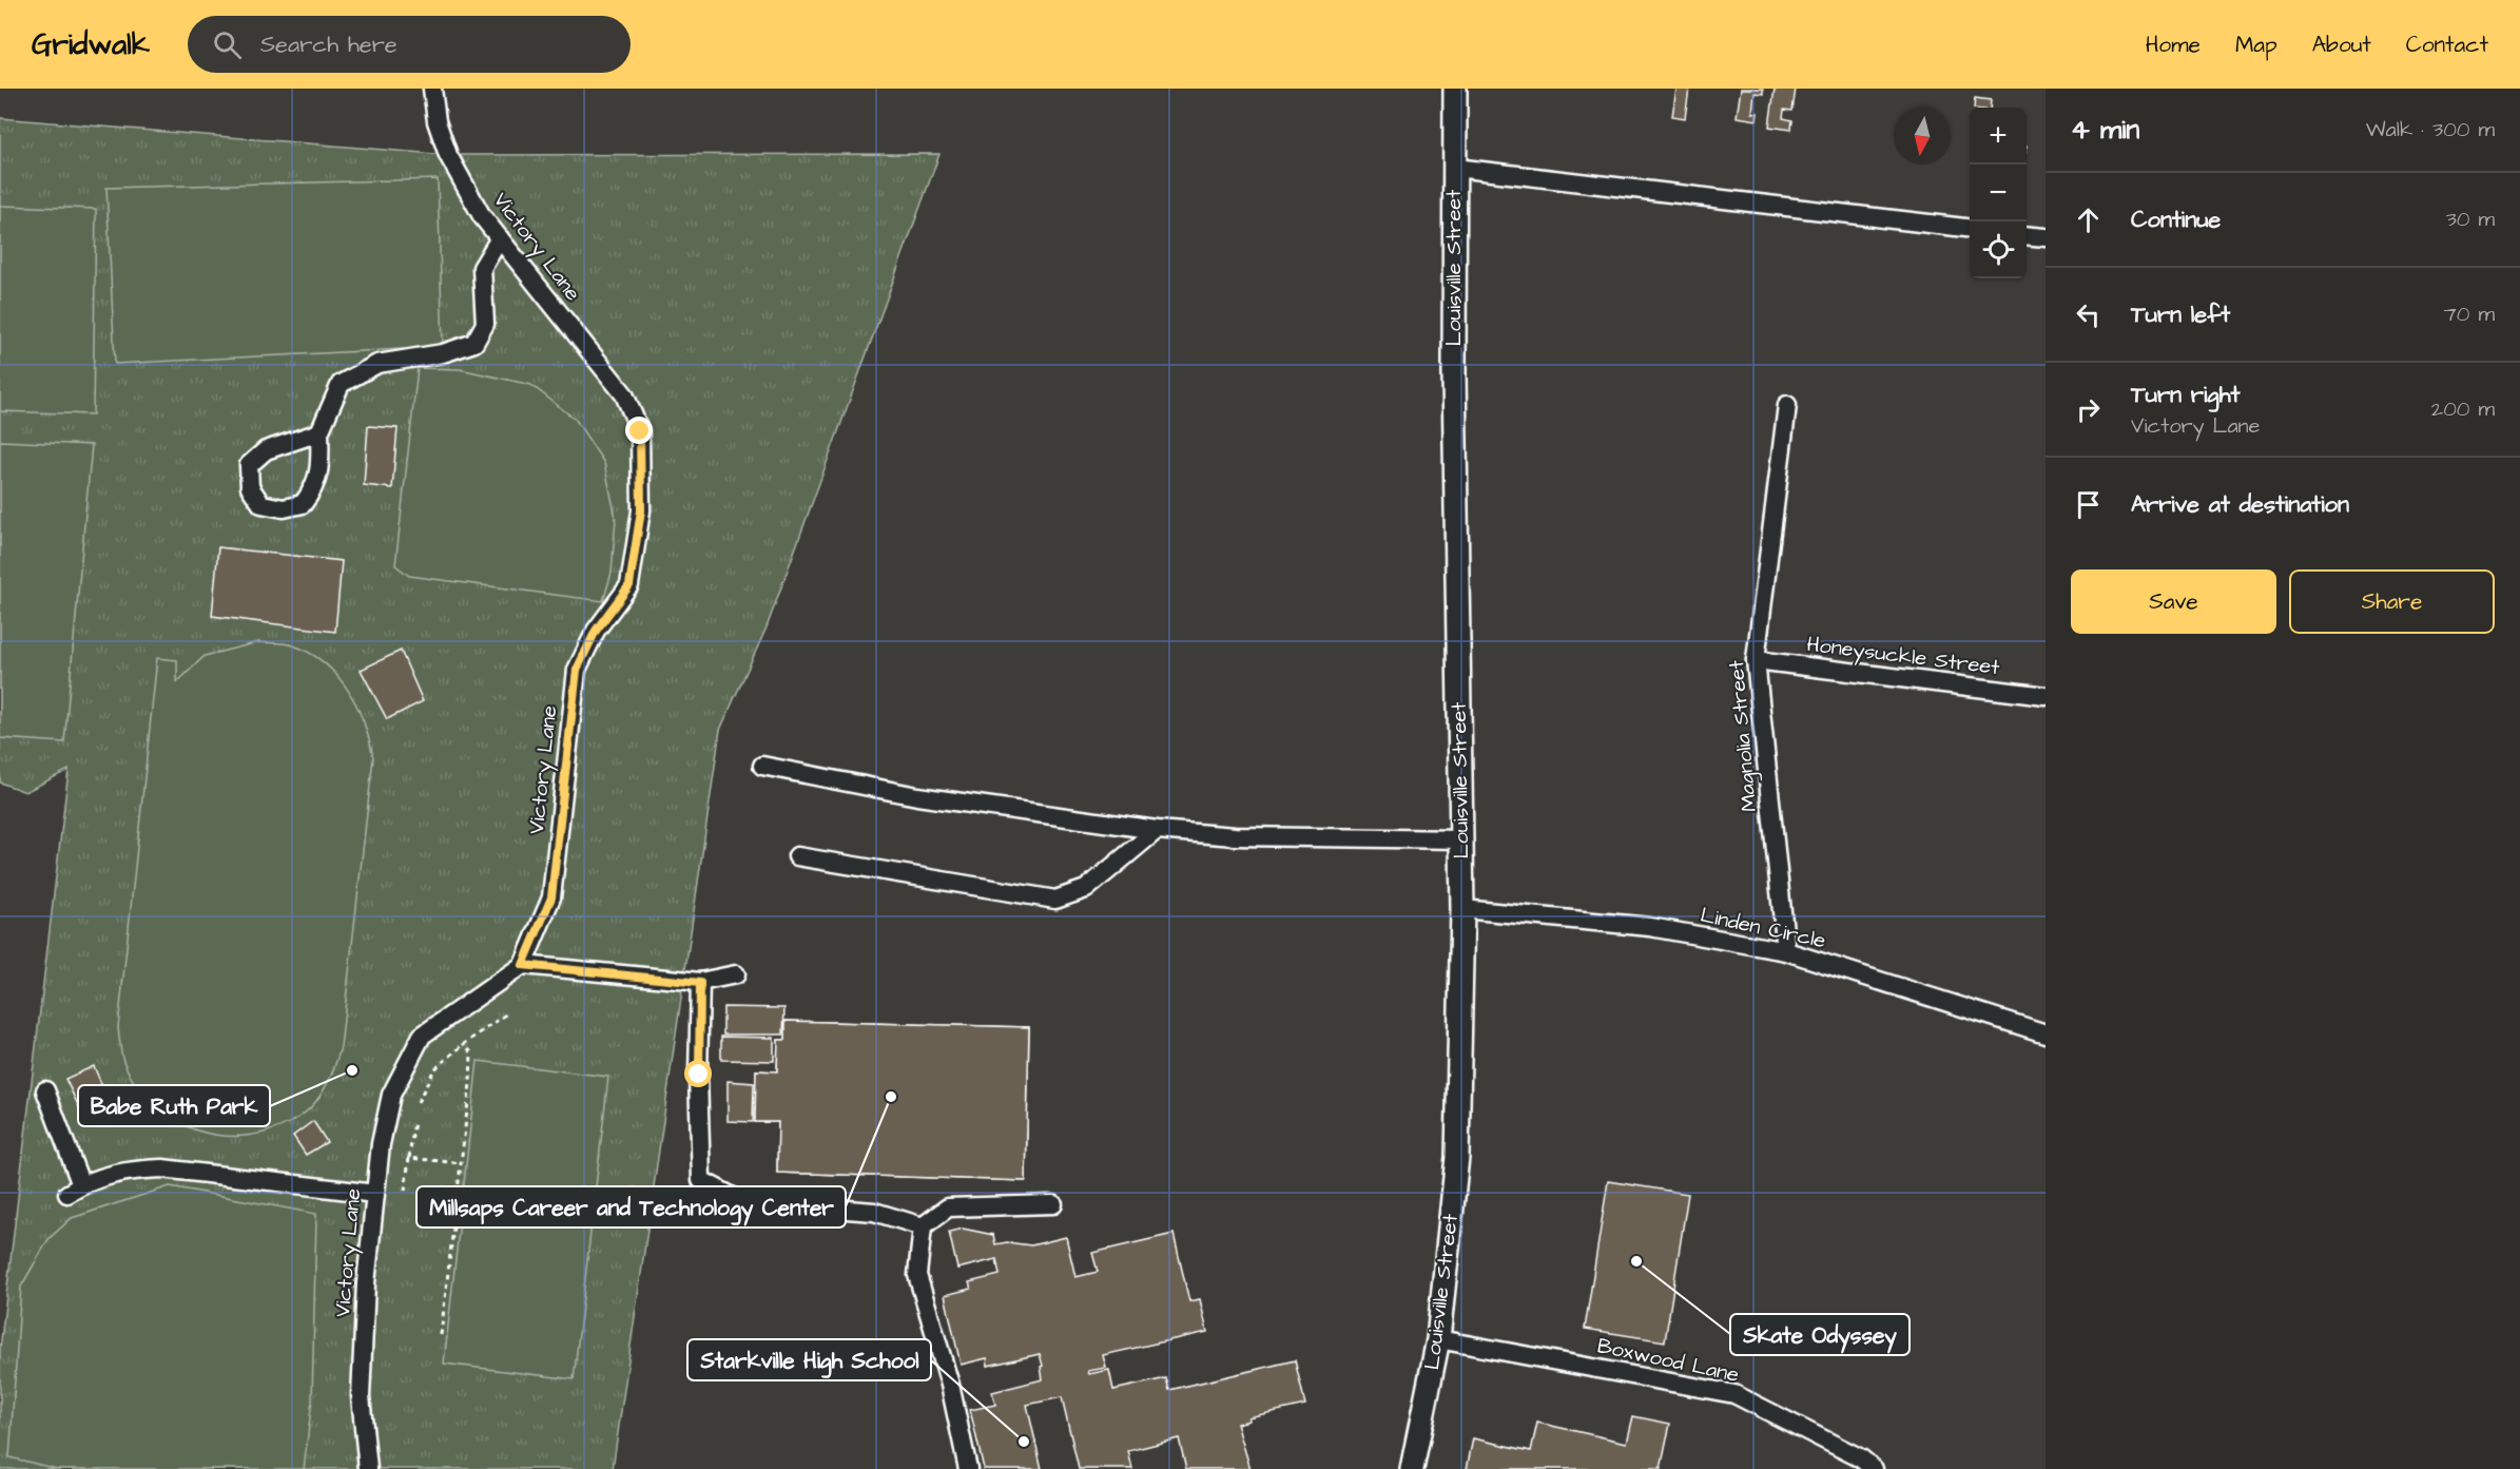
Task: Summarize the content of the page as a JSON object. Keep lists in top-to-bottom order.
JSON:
{
  "streets": {
    "main road": ["Louisville Street"],
    "street": [
      "Victory Lane",
      "Honeysuckle Street",
      "Magnolia Street",
      "Linden Circle",
      "Boxwood Lane"
    ]
  },
  "crossings": [
    ["Louisville Street", "Linden Circle"],
    ["Louisville Street", "Boxwood Lane"],
    ["Honeysuckle Street", "Magnolia Street"],
    ["Magnolia Street", "Linden Circle"]
  ],
  "places": [
    "Babe Ruth Park",
    "Millsaps Career and Technology Center",
    "Skate Odyssey",
    "Starkville High School"
  ],
  "north": "bottom",
  "page": {
    "header": "Gridwalk",
    "search": "Search here",
    "nav": [
      "Home",
      "Map",
      "About",
      "Contact"
    ],
    "heading": ["4 min", "Walk · 300 m"],
    "map_buttons": ["+", "−"],
    "list": [
      ["Continue", "30 m"],
      ["Turn left", "70 m"],
      ["Turn right", "Victory Lane", "200 m"],
      "Arrive at destination"
    ],
    "buttons": ["Save", "Share"]
  }
}
